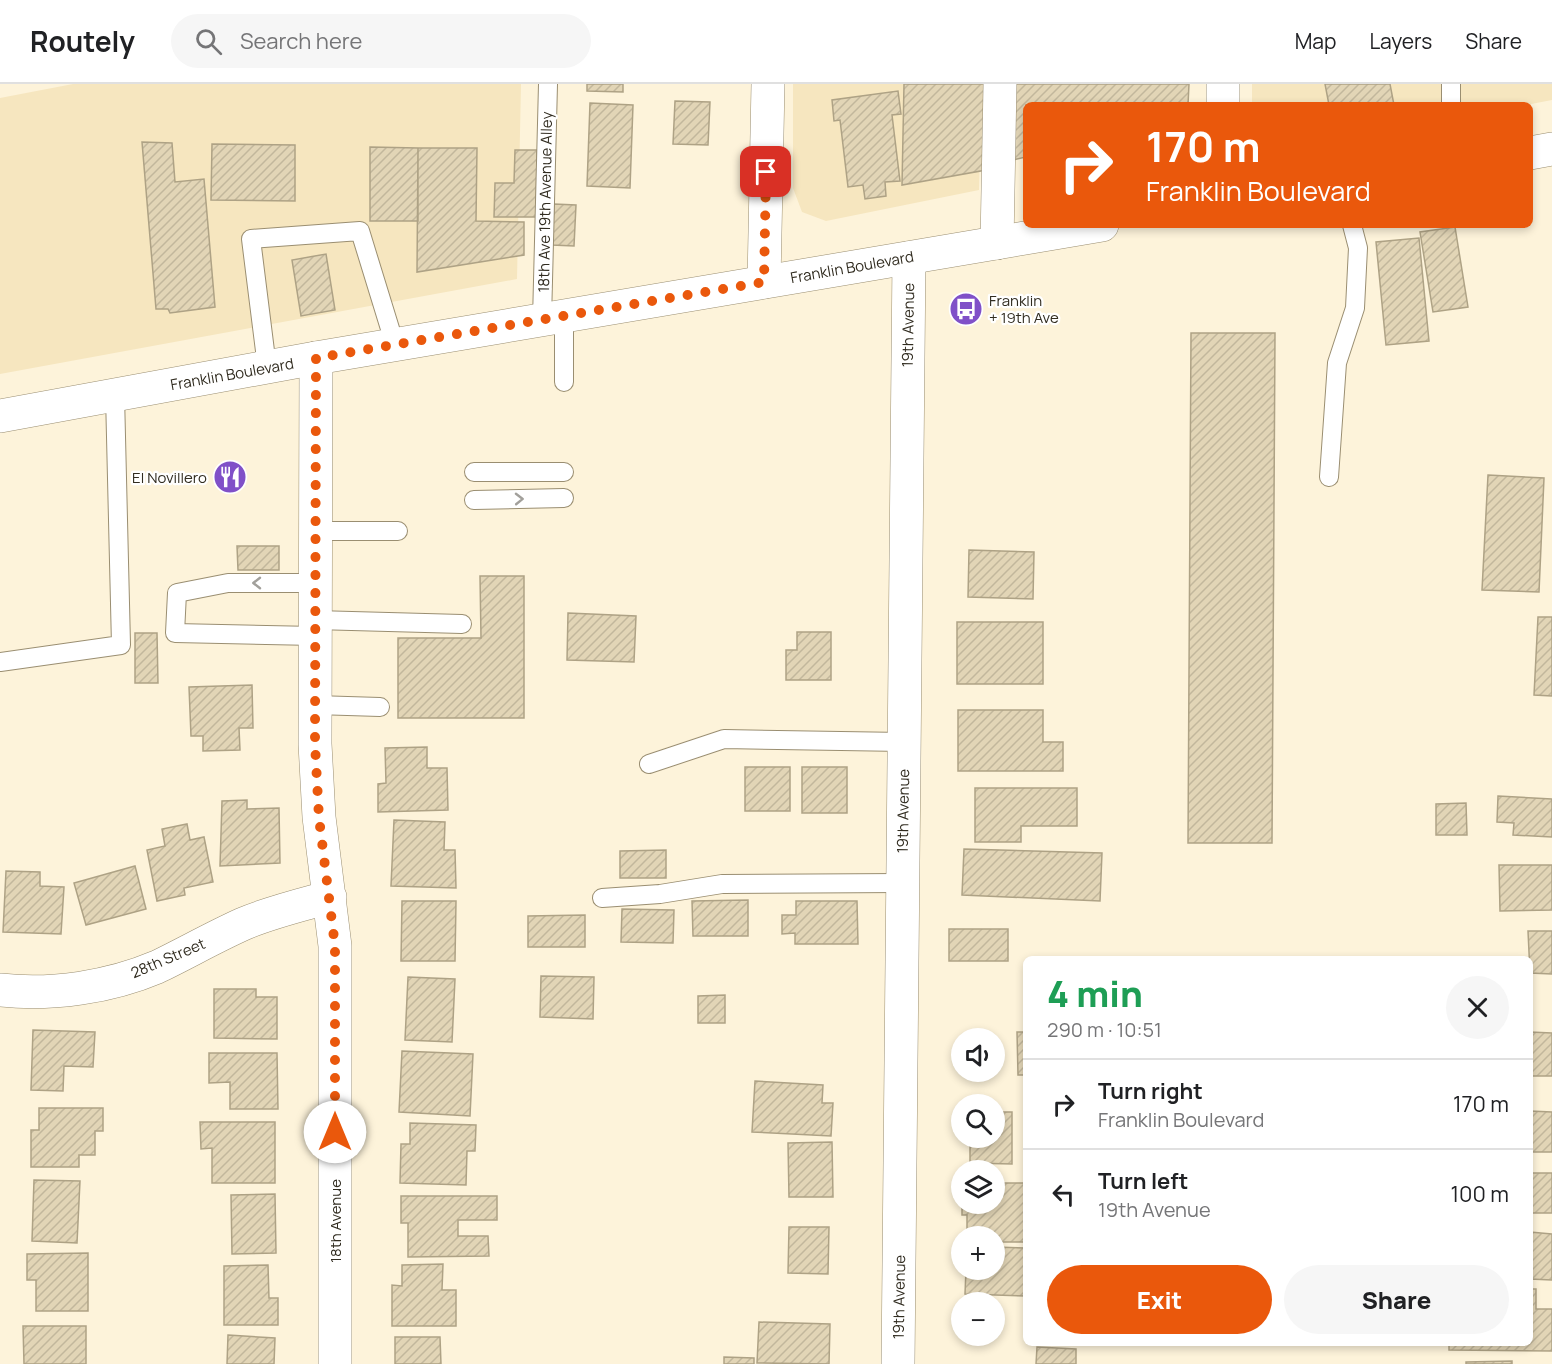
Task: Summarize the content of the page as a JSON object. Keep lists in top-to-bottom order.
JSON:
{
  "streets": {
    "street": [
      "Franklin Boulevard",
      "19th Avenue",
      "28th Street",
      "18th Avenue"
    ],
    "lane": ["18th Ave 19th Avenue Alley"]
  },
  "crossings": [
    ["18th Ave 19th Avenue Alley", "Franklin Boulevard"],
    ["Franklin Boulevard", "19th Avenue"],
    ["Franklin Boulevard", "18th Avenue"],
    ["28th Street", "18th Avenue"]
  ],
  "places": {
    "bus stop": ["Franklin + 19th Ave"],
    "restaurant": ["El Novillero"]
  },
  "page": {
    "header": "Routely",
    "search": "Search here",
    "nav": ["Map", "Layers", "Share"],
    "turn": ["170 m", "Franklin Boulevard"],
    "heading": ["4 min", "290 m · 10:51"],
    "map_buttons": ["+", "−"],
    "list": [
      {
        "name": "Turn right",
        "note": "Franklin Boulevard",
        "value": "170 m"
      },
      {
        "name": "Turn left",
        "note": "19th Avenue",
        "value": "100 m"
      }
    ],
    "buttons": ["Exit", "Share"]
  }
}
